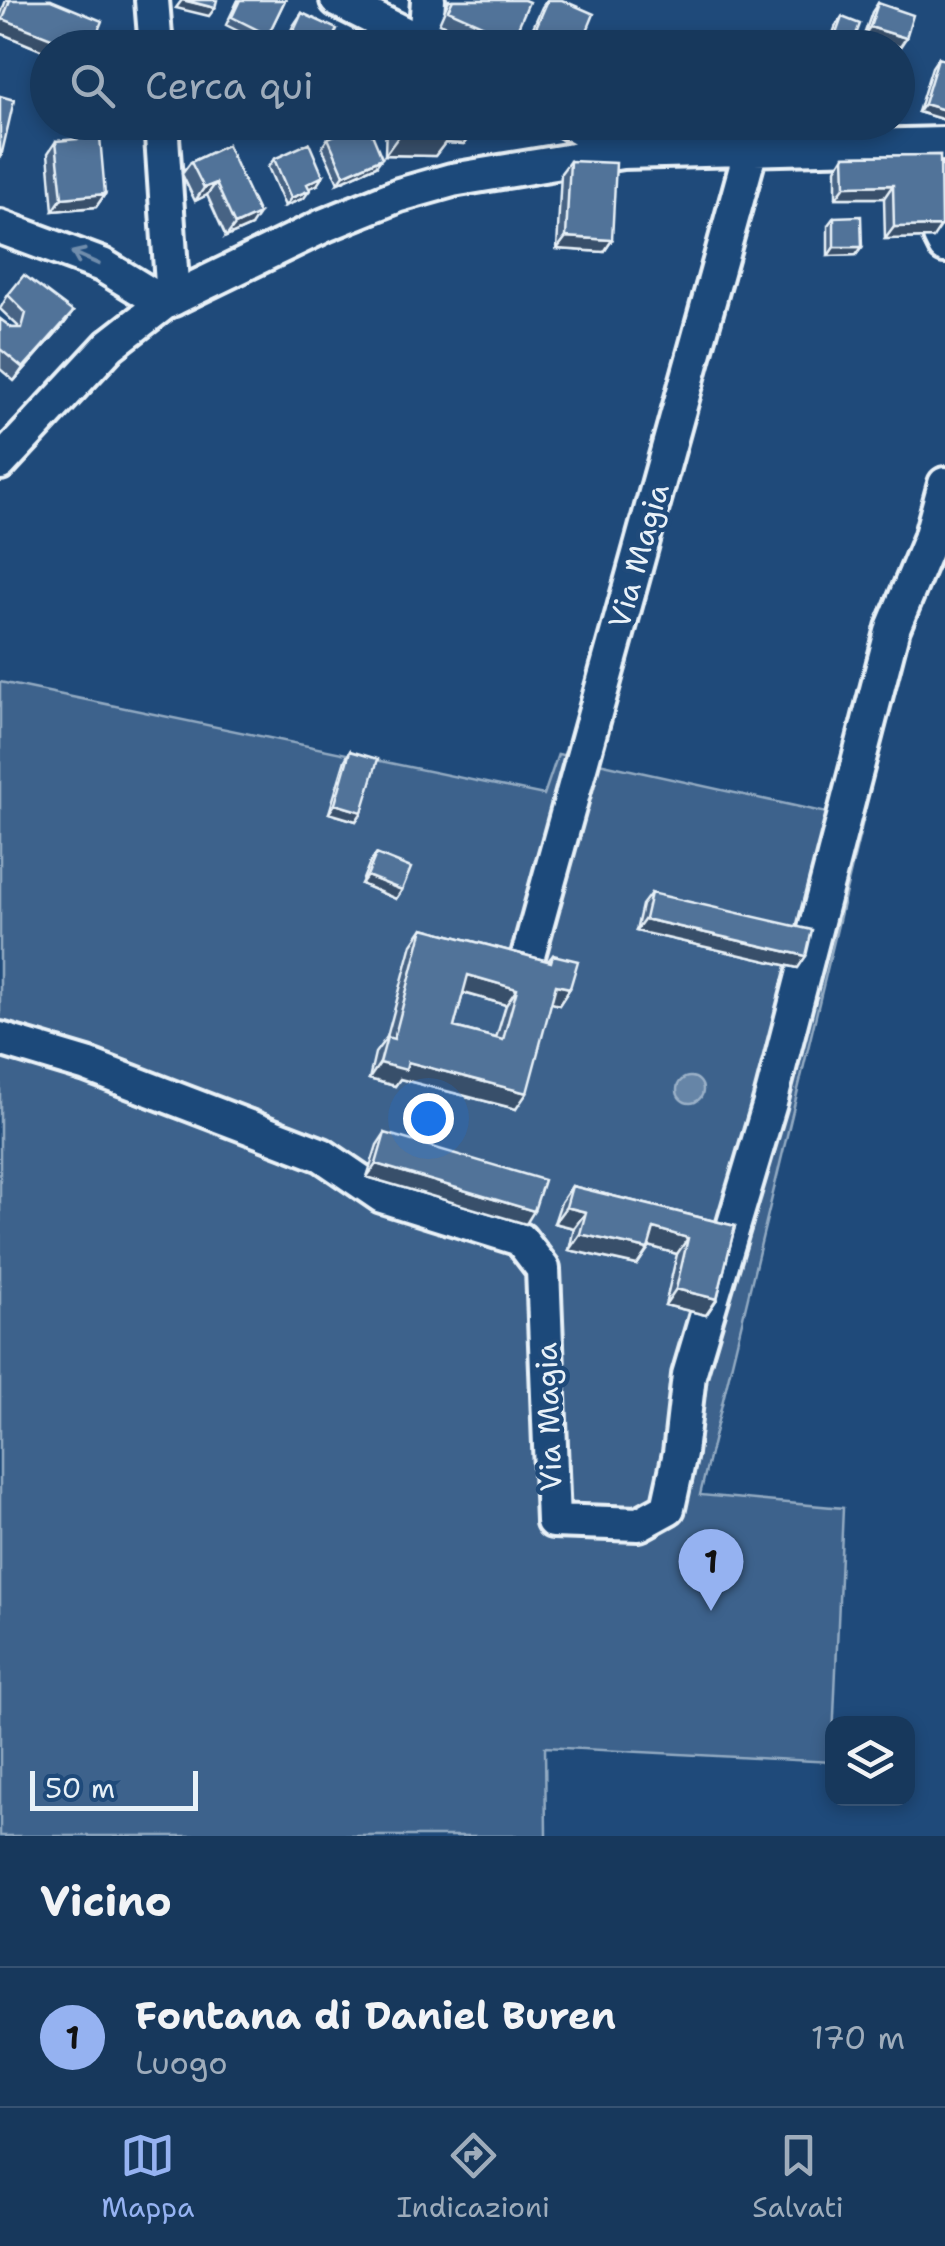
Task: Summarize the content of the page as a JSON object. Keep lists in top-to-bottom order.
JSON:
{
  "streets": {
    "street": ["Via Magia"]
  },
  "scale_bar": "50 m",
  "page": {
    "search": "Cerca qui",
    "pins": "1",
    "scale": "50 m",
    "heading": "Vicino",
    "list": [
      {
        "mark": "1",
        "name": "Fontana di Daniel Buren",
        "note": "Luogo",
        "value": "170 m"
      }
    ],
    "nav": ["Mappa", "Indicazioni", "Salvati"]
  }
}
